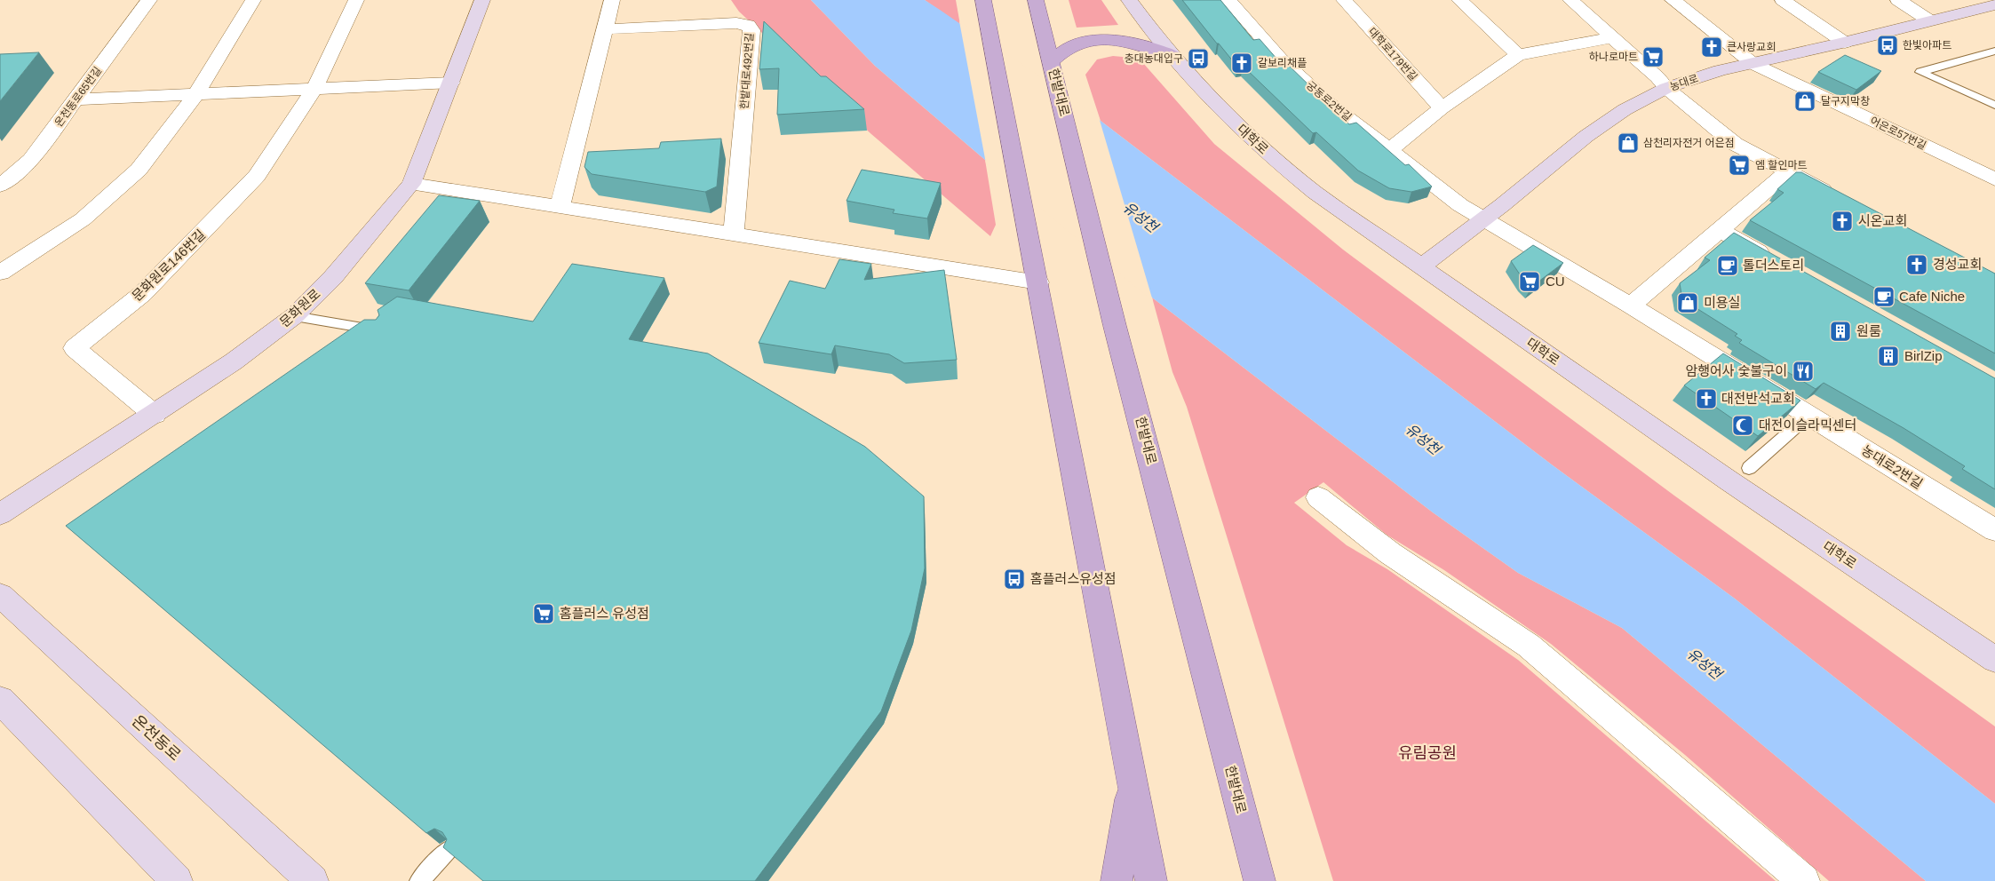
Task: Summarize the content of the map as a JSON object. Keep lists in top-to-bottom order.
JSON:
{
  "streets": {
    "main road": ["한밭대로"],
    "street": [
      "대학로179번길",
      "한밭대로492번길",
      "농대로",
      "온천동로65번길",
      "궁동로2번길",
      "어은로57번길",
      "대학로",
      "문화원로146번길",
      "문화원로",
      "농대로2번길",
      "온천동로"
    ]
  },
  "crossings": [
    ["농대로", "궁동로2번길"],
    ["농대로", "어은로57번길"],
    ["농대로", "대학로"],
    ["농대로", "농대로2번길"],
    ["궁동로2번길", "농대로2번길"],
    ["문화원로146번길", "문화원로"]
  ],
  "water": ["유성천"],
  "parks": ["유림공원"],
  "places": {
    "bus stop": ["한빛아파트", "충대농대입구", "홈플러스유성점"],
    "church": [
      "큰사랑교회",
      "갈보리채플",
      "시온교회",
      "경성교회",
      "대전반석교회"
    ],
    "supermarket": [
      "하나로마트",
      "엠 할인마트",
      "CU",
      "홈플러스 유성점"
    ],
    "shop": ["달구지막창", "삼천리자전거 어은점", "미용실"],
    "cafe": ["톨더스토리", "Cafe Niche"],
    "building": ["원룸", "BirlZip"],
    "restaurant": ["암행어사 숯불구이"],
    "mosque": ["대전이슬라믹센터"]
  }
}
